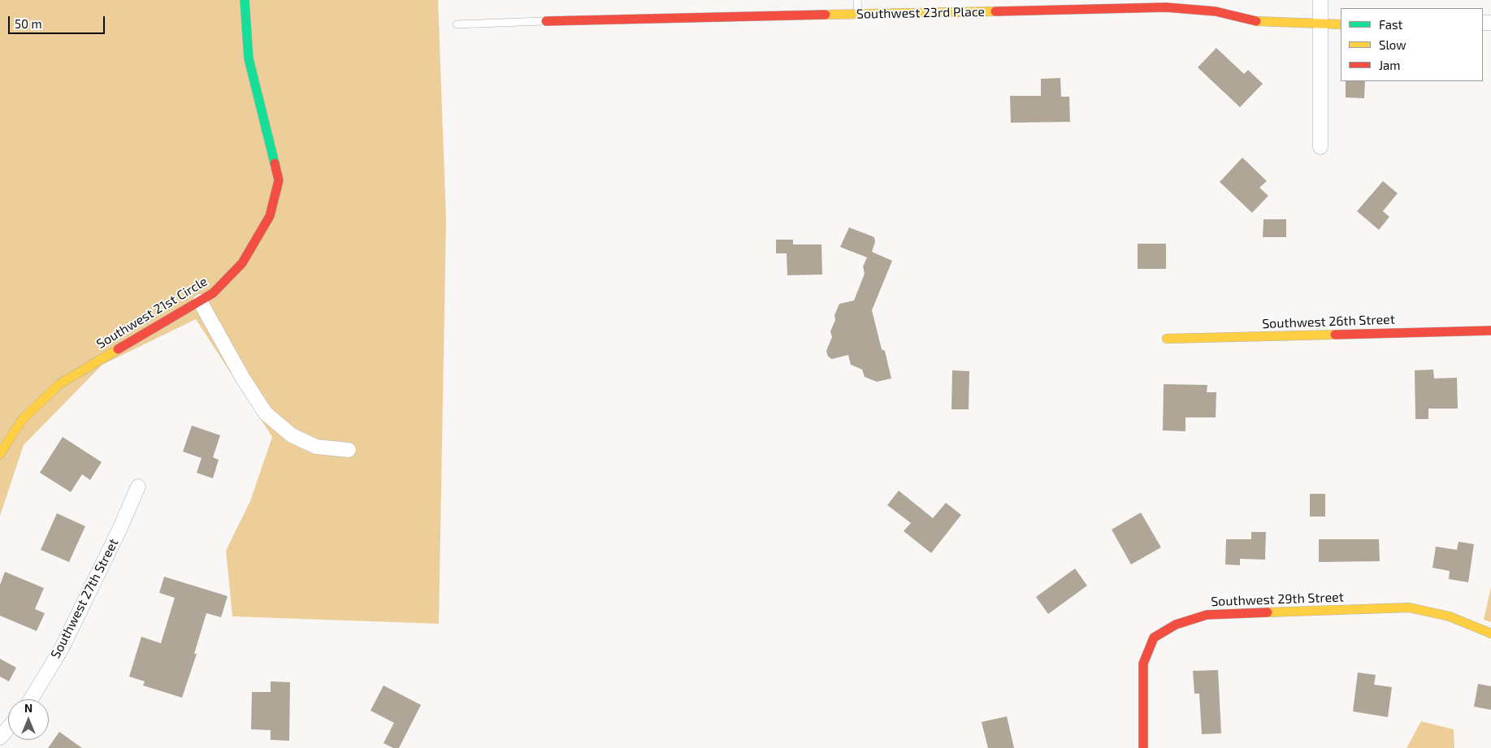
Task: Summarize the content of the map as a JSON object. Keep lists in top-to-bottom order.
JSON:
{
  "streets": {
    "street": [
      "Southwest 23rd Place",
      "Southwest 21st Circle",
      "Southwest 26th Street",
      "Southwest 27th Street",
      "Southwest 29th Street"
    ]
  },
  "legend": ["Fast", "Slow", "Jam"],
  "scale_bar": "50 m",
  "north": "top"
}
